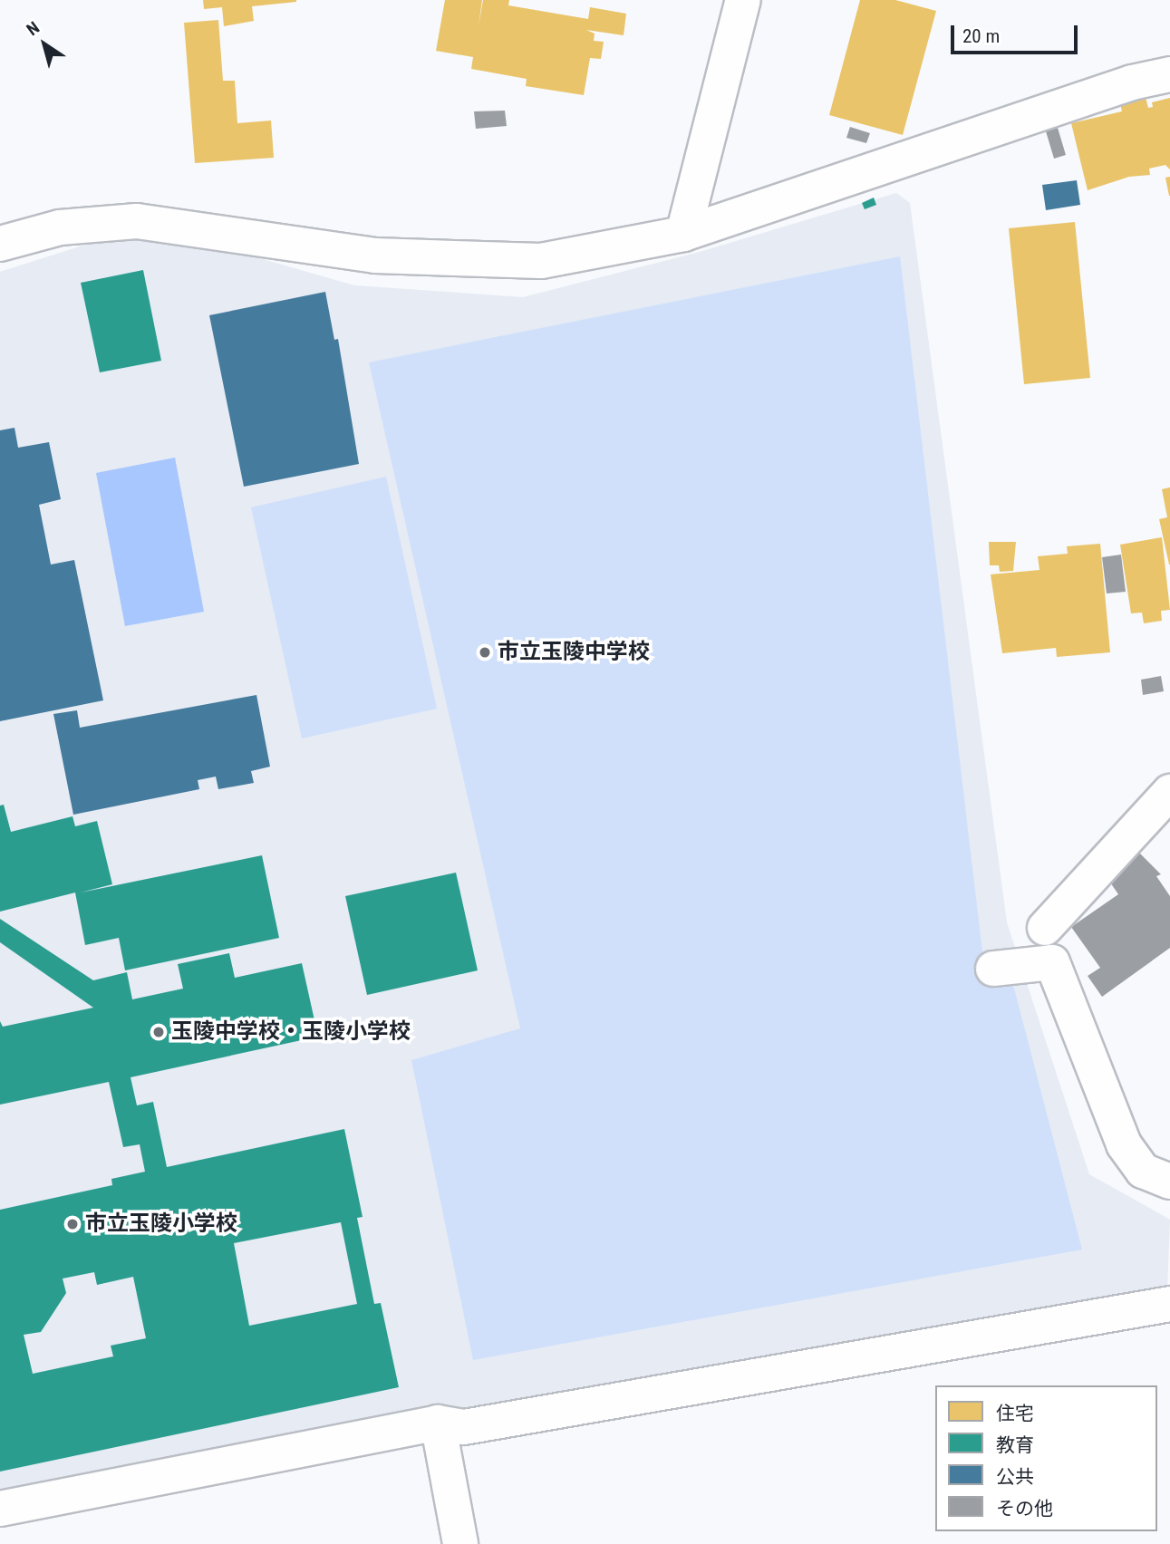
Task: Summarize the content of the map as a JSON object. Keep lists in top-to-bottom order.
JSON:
{
  "places": ["市立玉陵中学校", "玉陵中学校・玉陵小学校", "市立玉陵小学校"],
  "legend": [
    "住宅",
    "教育",
    "公共",
    "その他"
  ],
  "scale_bar": "20 m",
  "north": "top left"
}
